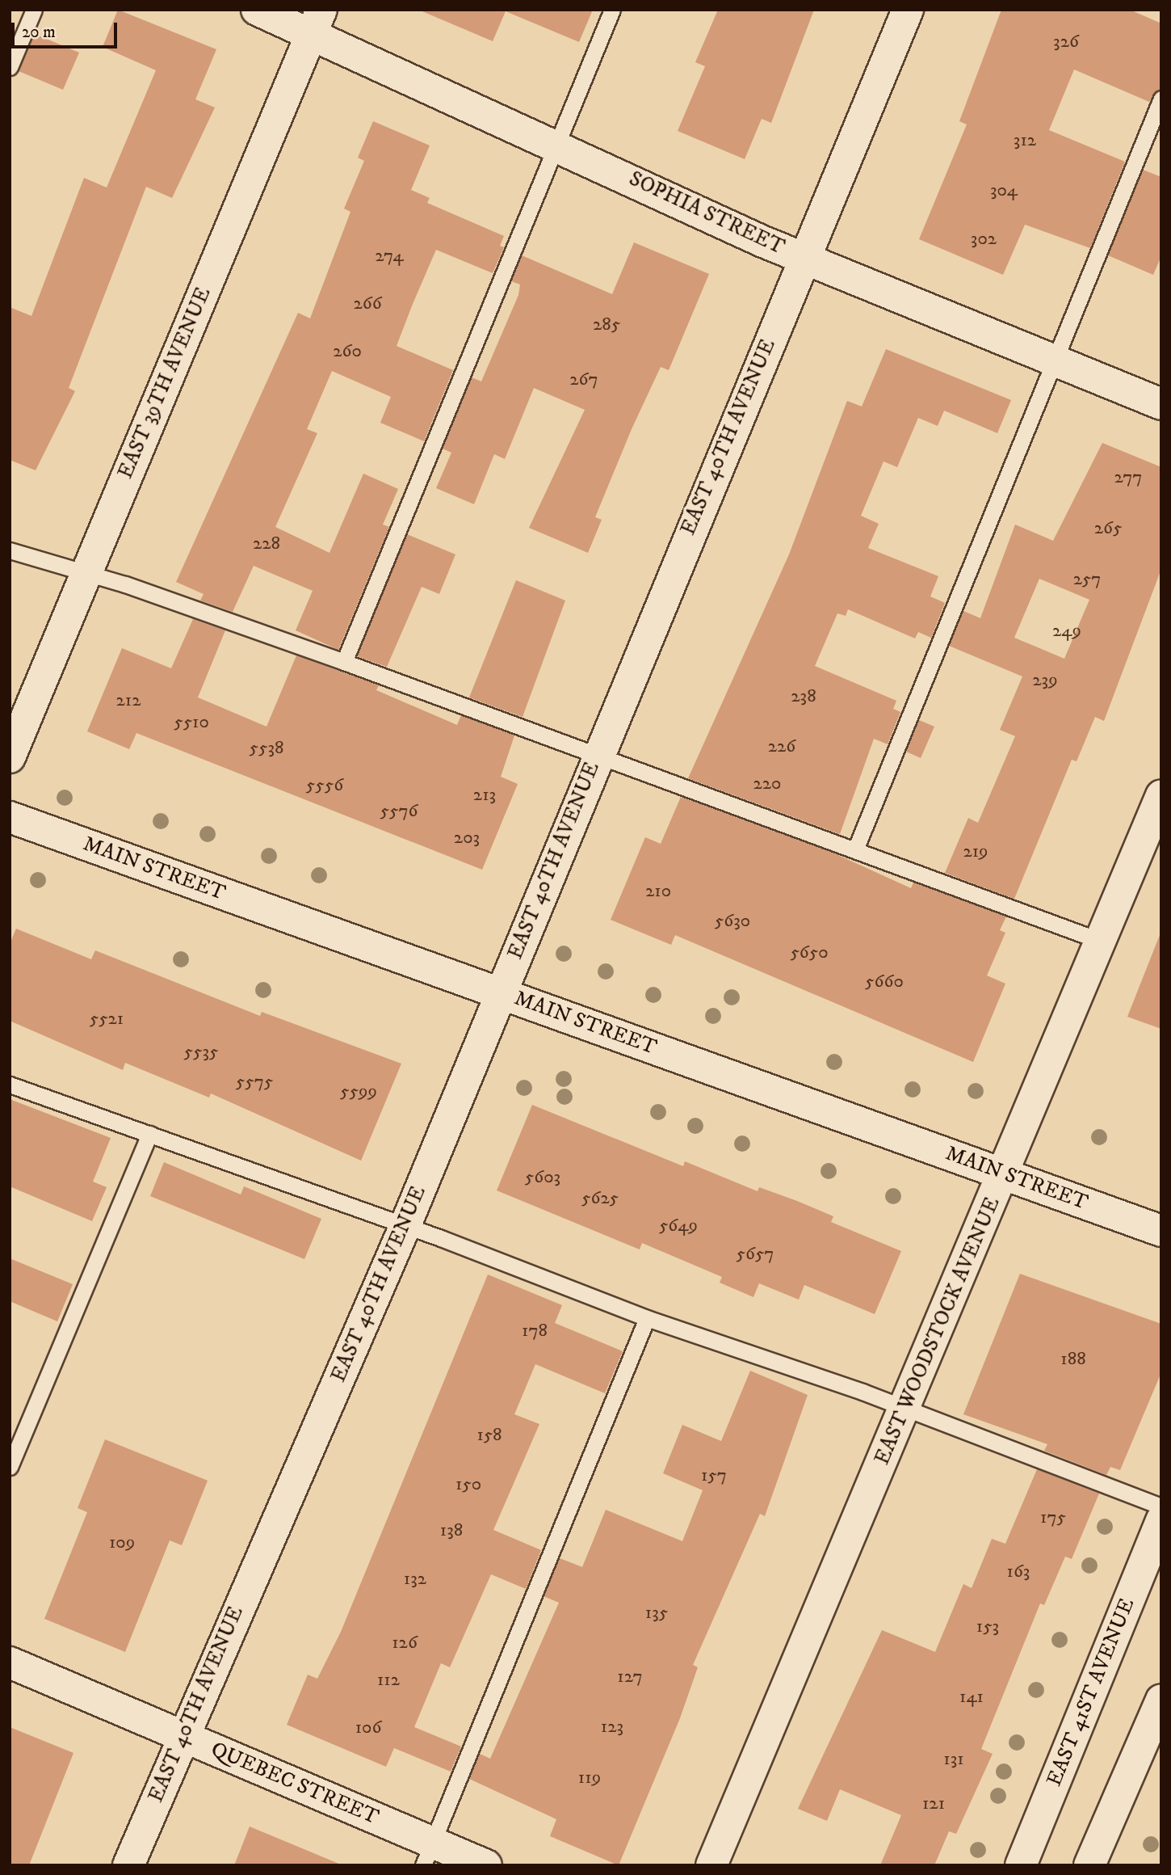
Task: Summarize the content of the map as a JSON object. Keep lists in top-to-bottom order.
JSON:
{
  "streets": {
    "street": [
      "SOPHIA STREET",
      "EAST 39TH AVENUE",
      "EAST 40TH AVENUE",
      "MAIN STREET",
      "EAST WOODSTOCK AVENUE",
      "EAST 41ST AVENUE",
      "QUEBEC STREET"
    ]
  },
  "crossings": [
    ["SOPHIA STREET", "EAST 39TH AVENUE"],
    ["SOPHIA STREET", "EAST 40TH AVENUE"],
    ["EAST 40TH AVENUE", "MAIN STREET"],
    ["EAST 40TH AVENUE", "QUEBEC STREET"],
    ["MAIN STREET", "EAST WOODSTOCK AVENUE"]
  ],
  "house_numbers": [
    "326",
    "312",
    "304",
    "302",
    "274",
    "266",
    "285",
    "260",
    "267",
    "277",
    "265",
    "228",
    "257",
    "249",
    "239",
    "238",
    "212",
    "5510",
    "226",
    "5538",
    "220",
    "5556",
    "213",
    "5576",
    "203",
    "219",
    "210",
    "5630",
    "5650",
    "5660",
    "5521",
    "5535",
    "5575",
    "5599",
    "5603",
    "5625",
    "5649",
    "5657",
    "178",
    "188",
    "158",
    "157",
    "150",
    "175",
    "138",
    "109",
    "163",
    "132",
    "135",
    "153",
    "126",
    "127",
    "112",
    "141",
    "123",
    "106",
    "131",
    "119",
    "121"
  ],
  "scale_bar": "20 m"
}
